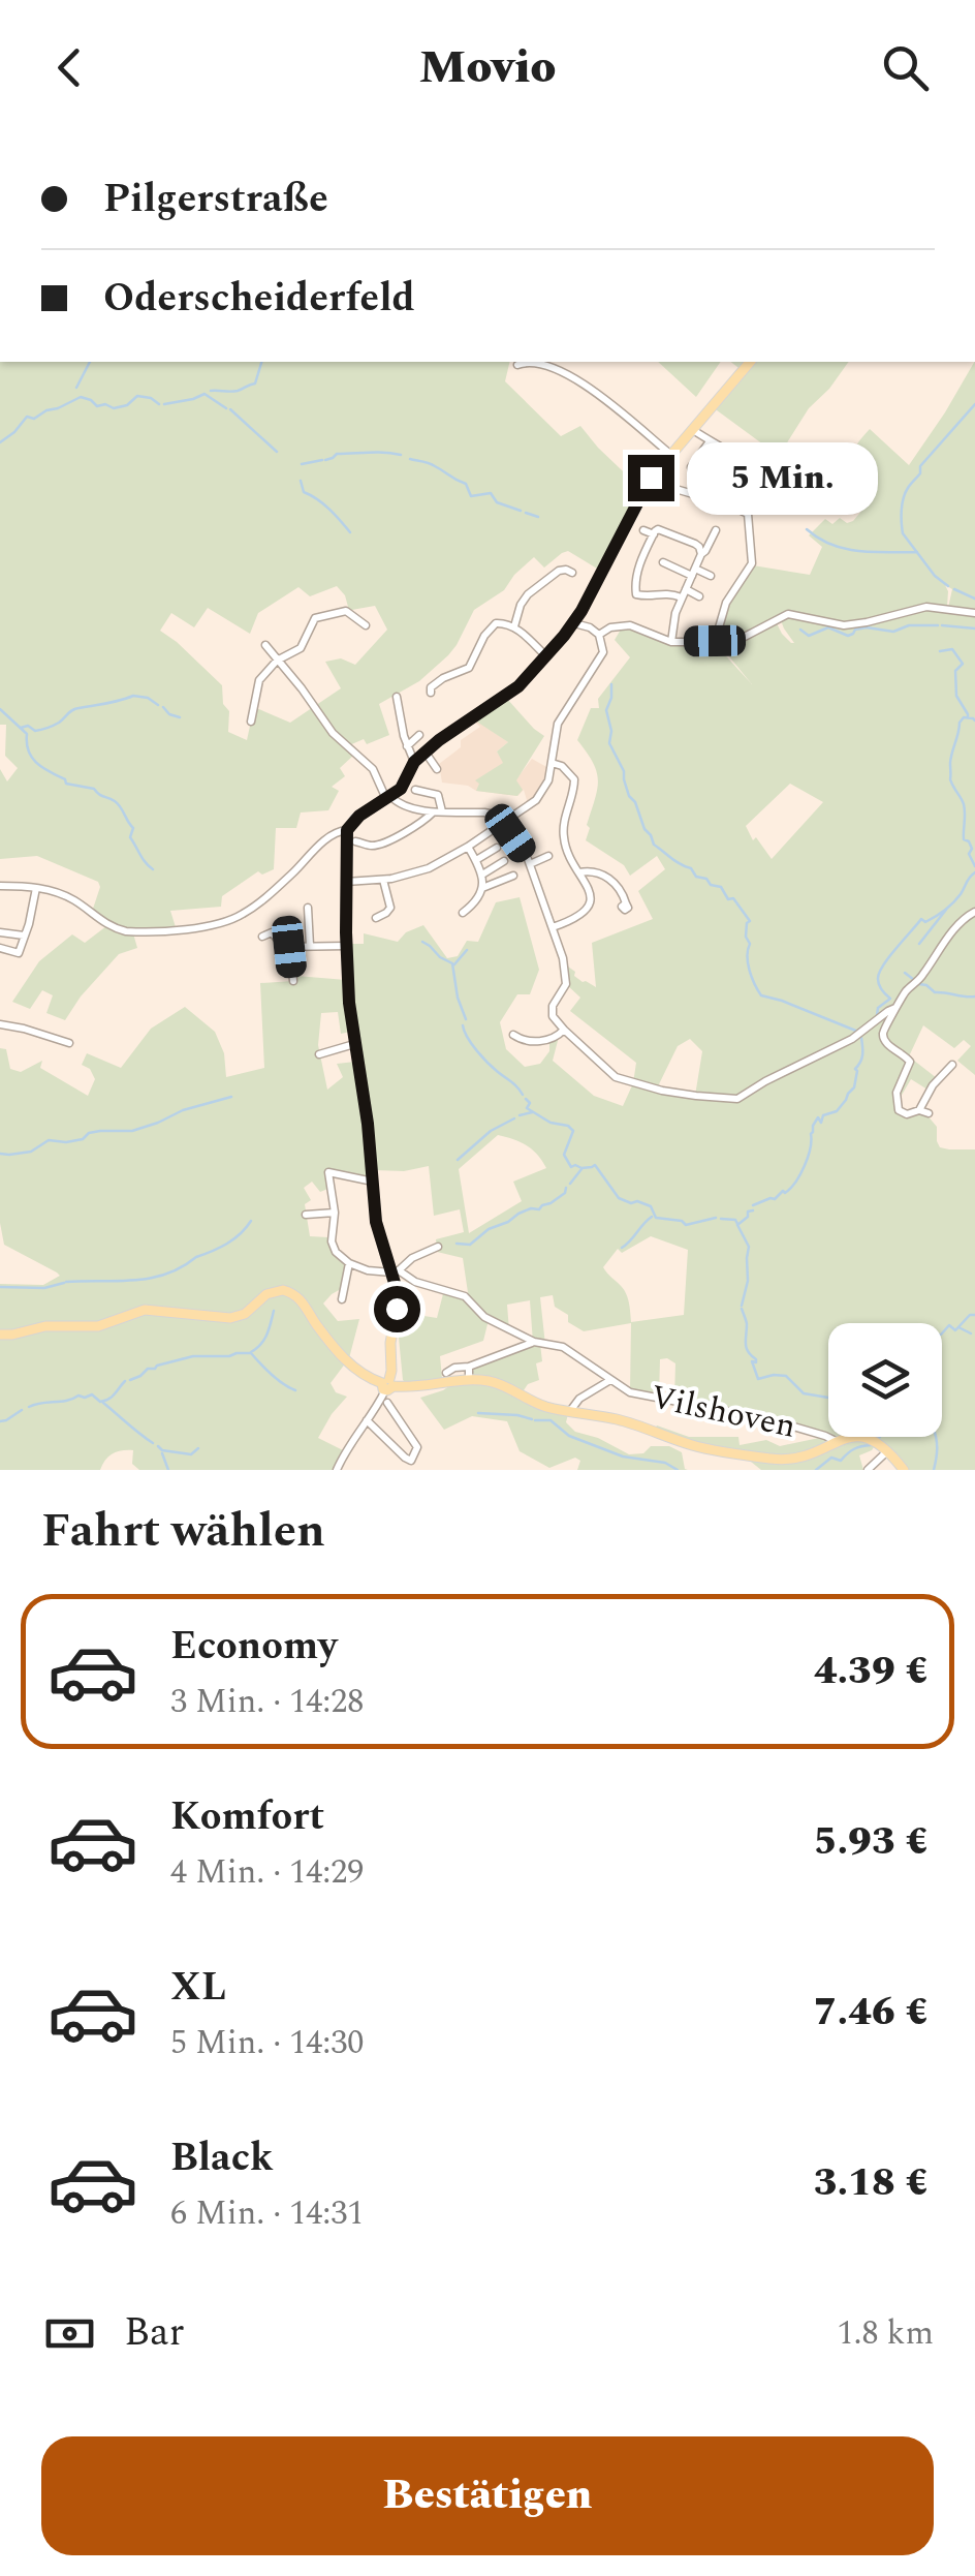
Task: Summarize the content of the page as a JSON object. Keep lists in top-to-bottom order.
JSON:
{
  "streets": {
    "street": ["Vilshoven"]
  },
  "page": {
    "header": "Movio",
    "banner": ["Pilgerstraße", "Oderscheiderfeld"],
    "bubble": "5 Min.",
    "heading": "Fahrt wählen",
    "list": [
      {
        "name": "Economy",
        "note": "3 Min. · 14:28",
        "value": "4.39 €"
      },
      {
        "name": "Komfort",
        "note": "4 Min. · 14:29",
        "value": "5.93 €"
      },
      {
        "name": "XL",
        "note": "5 Min. · 14:30",
        "value": "7.46 €"
      },
      {
        "name": "Black",
        "note": "6 Min. · 14:31",
        "value": "3.18 €"
      }
    ],
    "pay": ["Bar", "1.8 km"],
    "buttons": "Bestätigen"
  }
}
